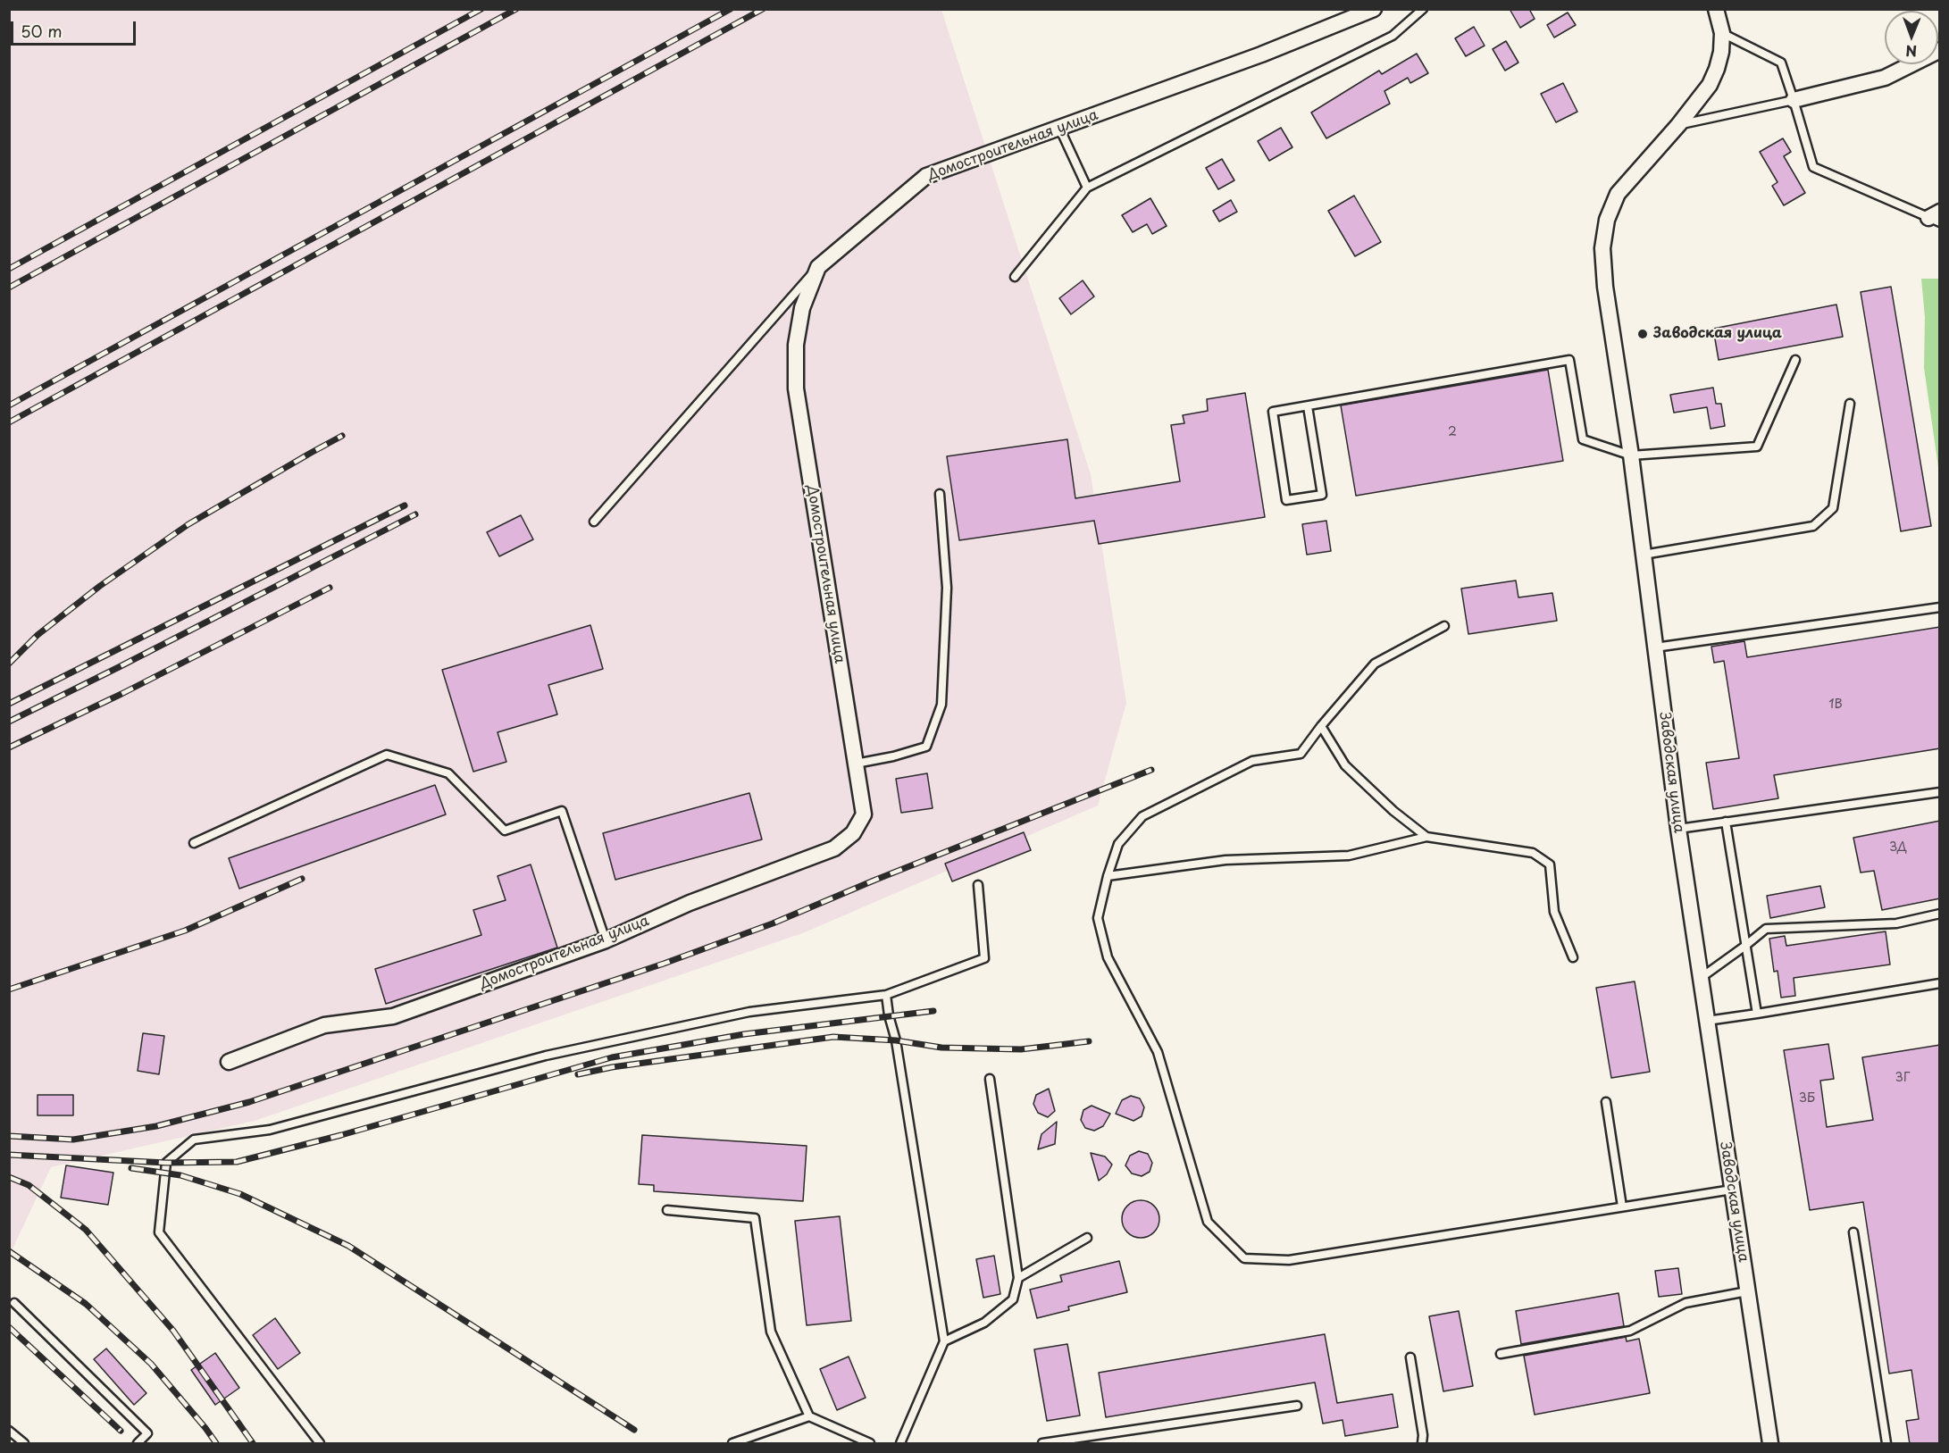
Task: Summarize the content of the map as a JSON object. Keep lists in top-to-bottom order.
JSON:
{
  "streets": {
    "street": ["Домостроительная улица", "Заводская улица"]
  },
  "places": ["Заводская улица"],
  "house_numbers": [
    "2",
    "1В",
    "3Д",
    "3Г",
    "3Б"
  ],
  "scale_bar": "50 m",
  "north": "bottom"
}
